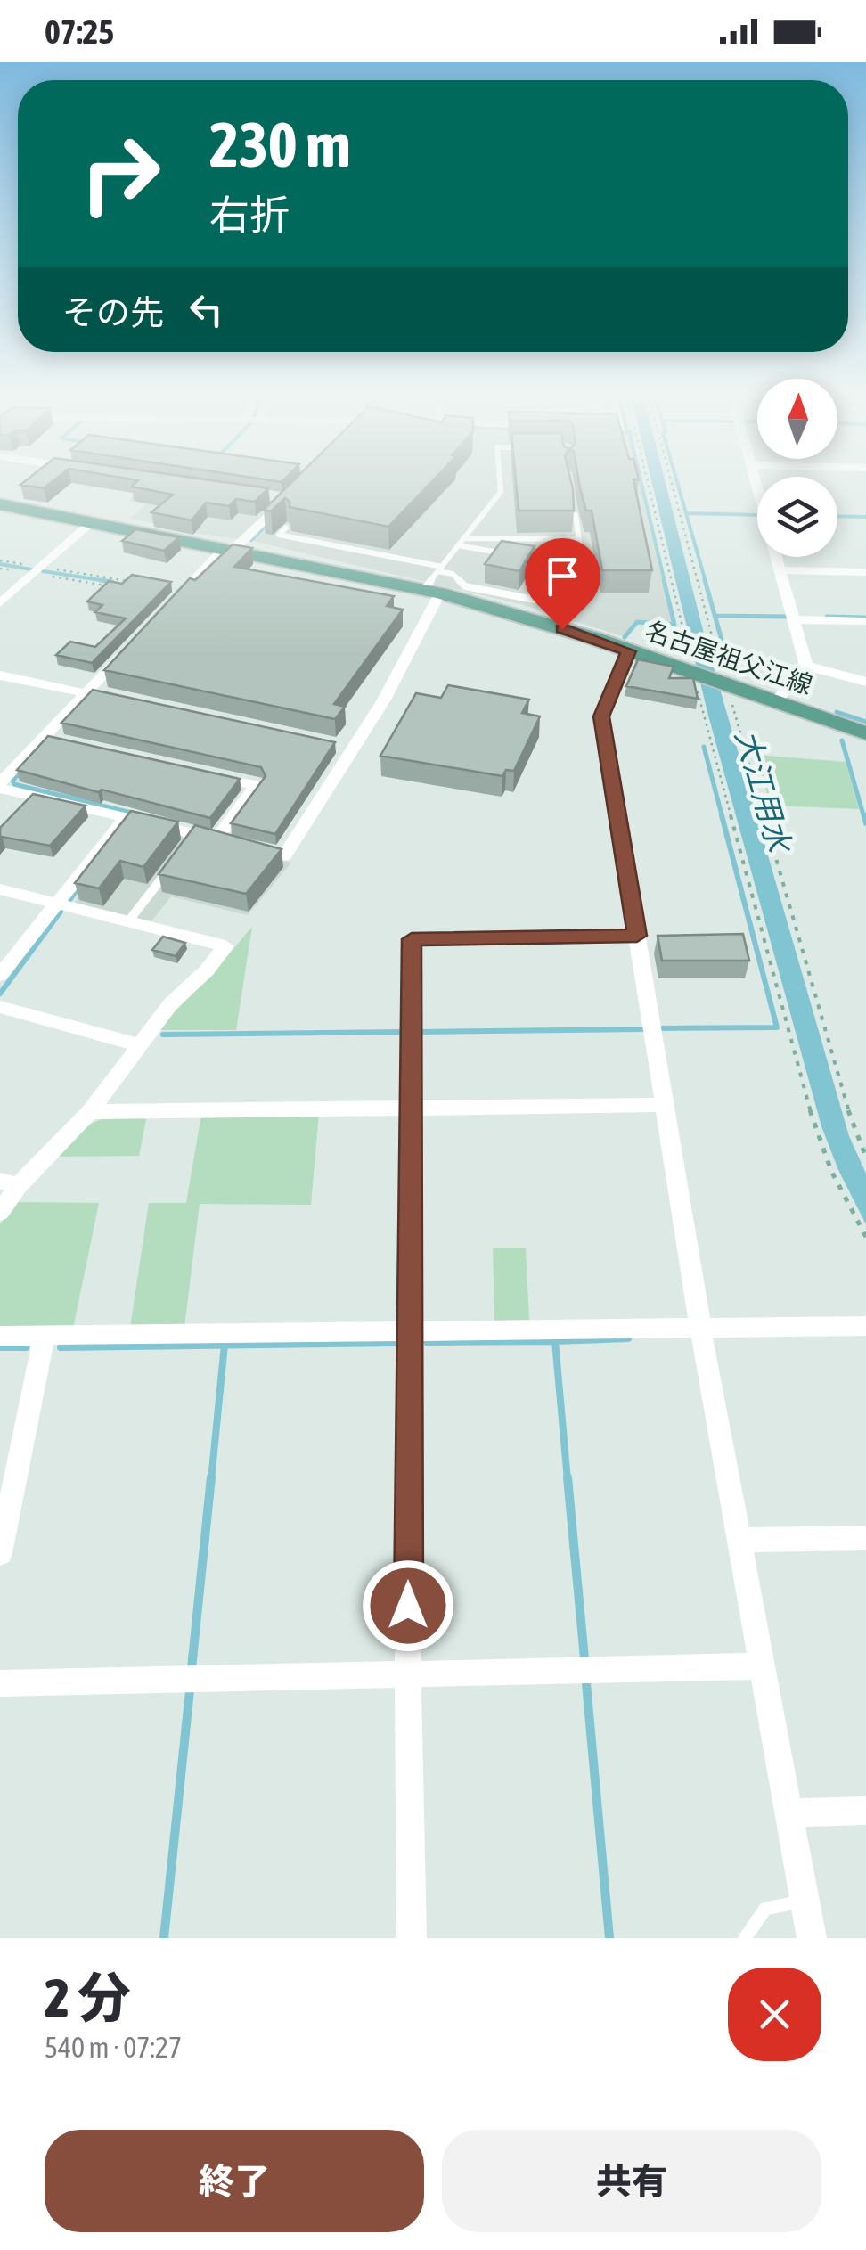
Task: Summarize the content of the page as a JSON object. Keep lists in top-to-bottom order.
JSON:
{
  "streets": {
    "main road": ["名古屋祖父江線"]
  },
  "water": ["大江用水"],
  "north": "top",
  "page": {
    "status": "07:25",
    "turn": ["230 m", "右折"],
    "then": "その先",
    "heading": ["2 分", "540 m · 07:27"],
    "buttons": ["終了", "共有"]
  }
}
